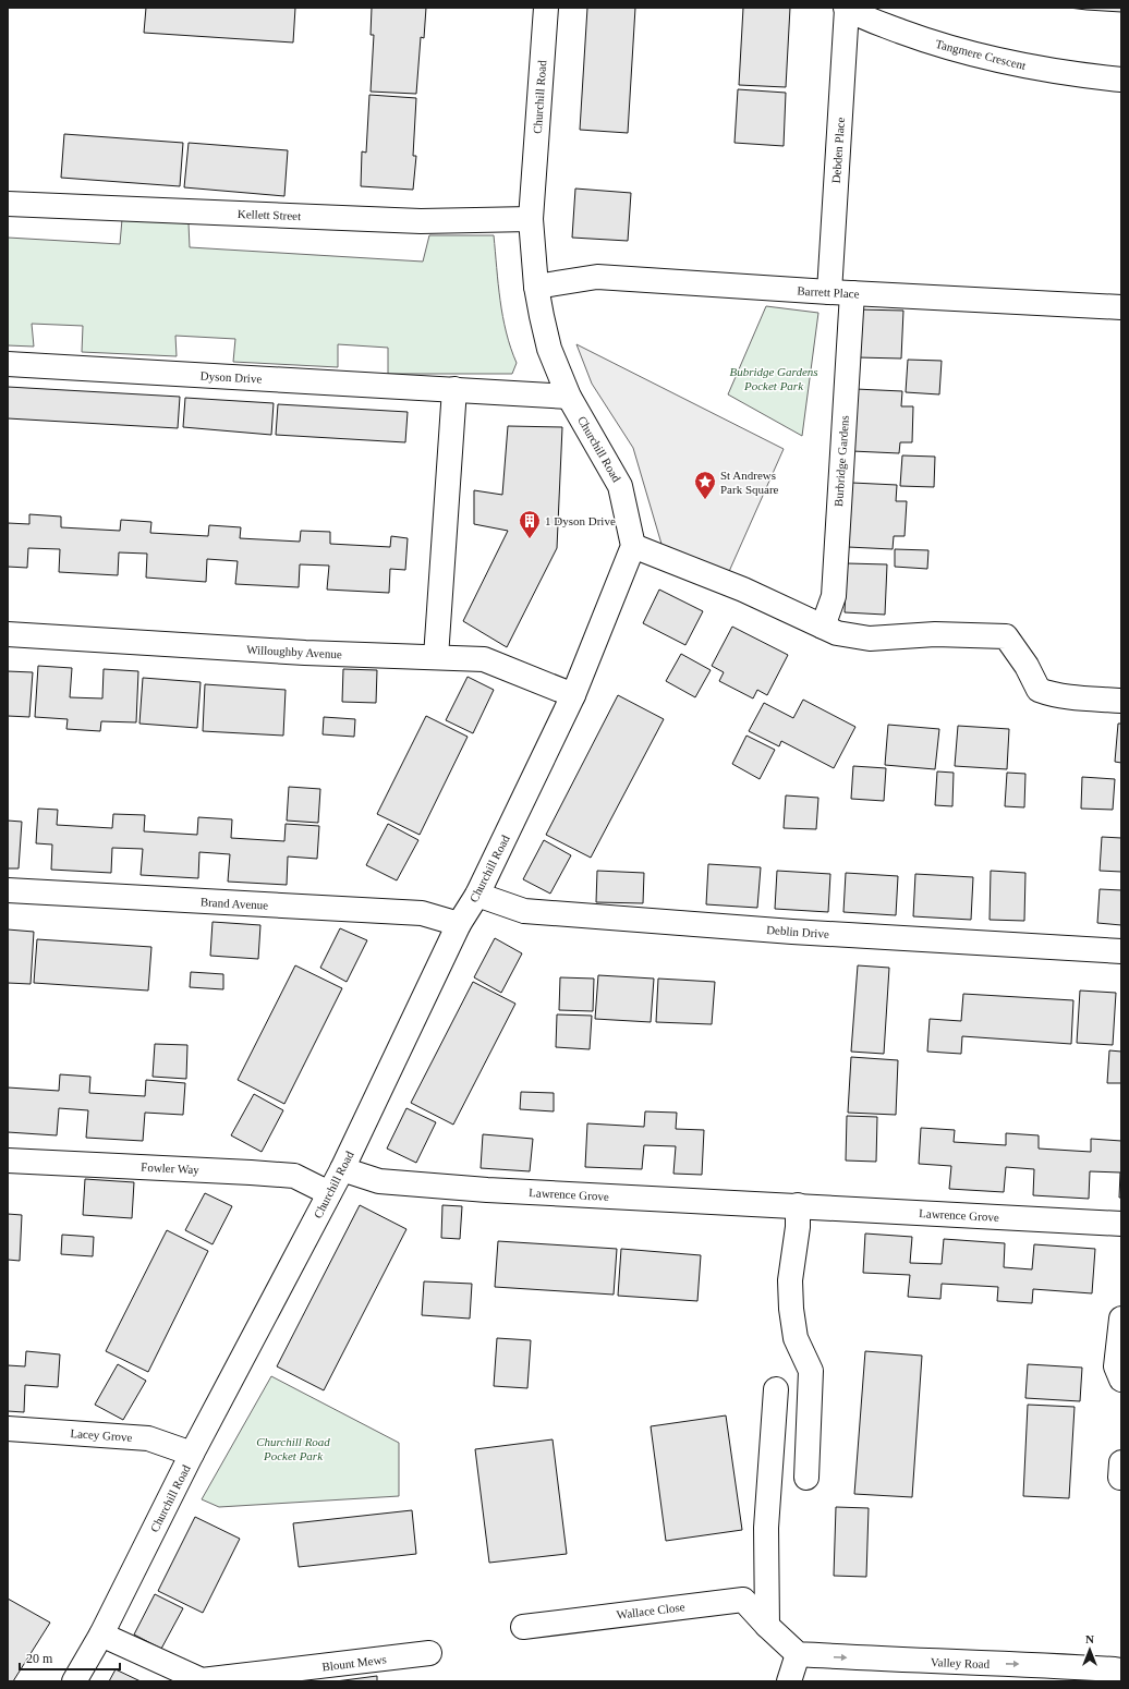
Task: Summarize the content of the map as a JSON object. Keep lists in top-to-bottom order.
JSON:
{
  "streets": {
    "street": [
      "Tangmere Crescent",
      "Churchill Road",
      "Debden Place",
      "Kellett Street",
      "Barrett Place",
      "Dyson Drive",
      "Burbridge Gardens",
      "Willoughby Avenue",
      "Brand Avenue",
      "Deblin Drive",
      "Fowler Way",
      "Lawrence Grove",
      "Lacey Grove",
      "Wallace Close",
      "Blount Mews",
      "Valley Road"
    ]
  },
  "crossings": [
    ["Tangmere Crescent", "Debden Place"],
    ["Churchill Road", "Kellett Street"],
    ["Churchill Road", "Barrett Place"],
    ["Churchill Road", "Dyson Drive"],
    ["Churchill Road", "Willoughby Avenue"],
    ["Churchill Road", "Brand Avenue"],
    ["Churchill Road", "Deblin Drive"],
    ["Churchill Road", "Fowler Way"],
    ["Churchill Road", "Lawrence Grove"],
    ["Churchill Road", "Lacey Grove"],
    ["Churchill Road", "Blount Mews"],
    ["Debden Place", "Barrett Place"],
    ["Debden Place", "Burbridge Gardens"],
    ["Barrett Place", "Burbridge Gardens"]
  ],
  "one_way": ["Valley Road"],
  "parks": ["Bubridge Gardens Pocket Park", "Churchill Road Pocket Park"],
  "places": {
    "place": ["St Andrews Park Square"],
    "building": ["1 Dyson Drive"]
  },
  "scale_bar": "20 m",
  "north": "top"
}
